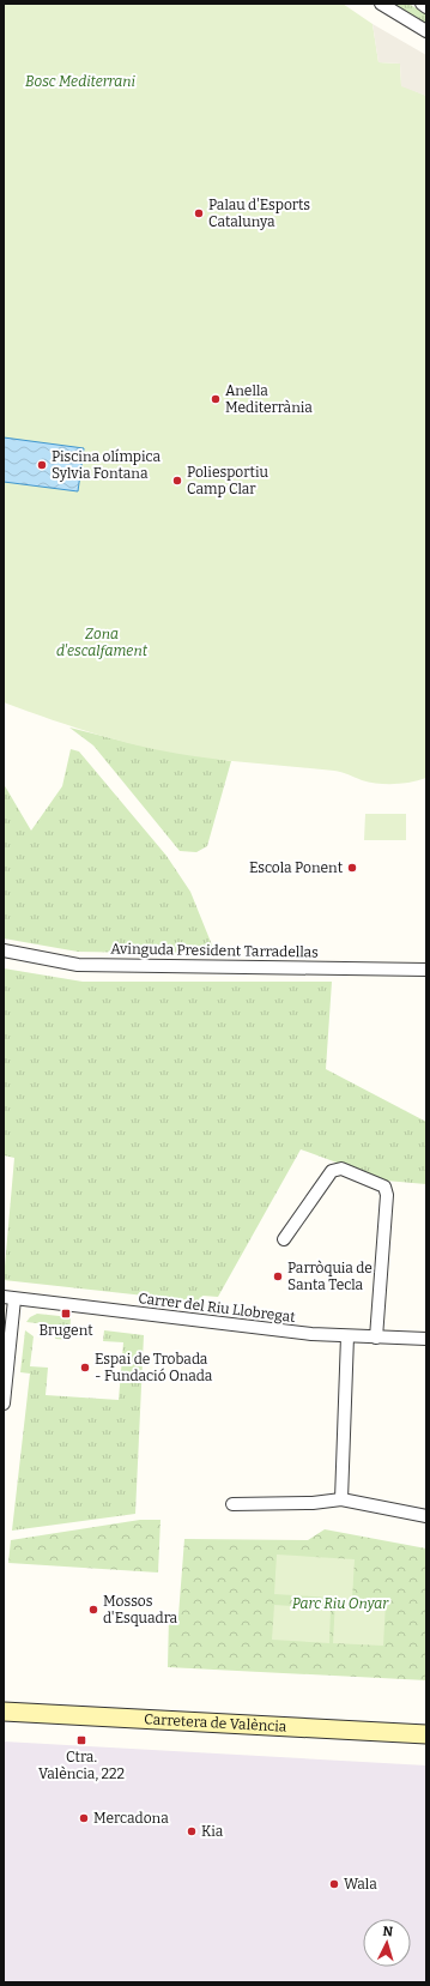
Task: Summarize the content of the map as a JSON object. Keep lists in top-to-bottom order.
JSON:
{
  "streets": {
    "main road": ["Carretera de València"],
    "street": ["Avinguda President Tarradellas", "Carrer del Riu Llobregat"]
  },
  "parks": ["Bosc Mediterrani", "Zona d'escalfament", "Parc Riu Onyar"],
  "places": {
    "other": [
      "Palau d'Esports Catalunya",
      "Anella Mediterrània",
      "Piscina olímpica Sylvia Fontana",
      "Poliesportiu Camp Clar",
      "Escola Ponent",
      "Parròquia de Santa Tecla",
      "Espai de Trobada - Fundació Onada",
      "Mossos d'Esquadra",
      "Mercadona",
      "Kia",
      "Wala"
    ],
    "transit": ["Brugent", "Ctra. València, 222"]
  },
  "north": "top"
}
